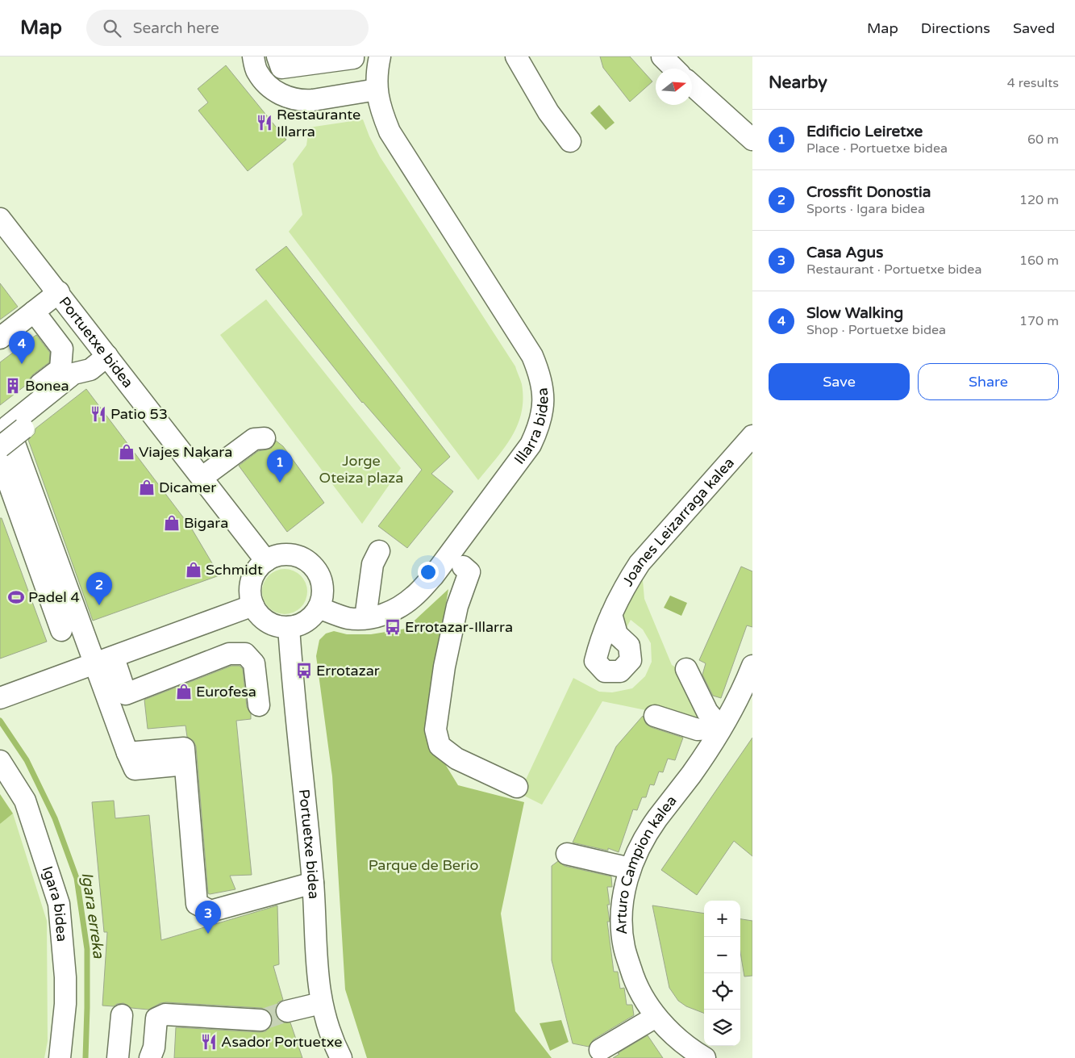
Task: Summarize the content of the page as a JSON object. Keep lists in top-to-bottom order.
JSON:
{
  "streets": {
    "street": [
      "Portuetxe bidea",
      "Illarra bidea",
      "Joanes Leizarraga kalea",
      "Arturo Campion kalea",
      "Igara bidea"
    ]
  },
  "crossings": [
    ["Portuetxe bidea", "Illarra bidea"]
  ],
  "water": ["Igara erreka"],
  "parks": ["Jorge Oteiza plaza", "Parque de Berio"],
  "places": {
    "restaurant": ["Restaurante Illarra", "Patio 53", "Asador Portuetxe"],
    "building": ["Bonea"],
    "shop": [
      "Viajes Nakara",
      "Dicamer",
      "Bigara",
      "Schmidt",
      "Eurofesa"
    ],
    "sports": ["Padel 4"],
    "bus stop": ["Errotazar-Illarra", "Errotazar"]
  },
  "north": "right",
  "page": {
    "header": "Map",
    "search": "Search here",
    "nav": ["Map", "Directions", "Saved"],
    "heading": ["Nearby", "4 results"],
    "list": [
      {
        "mark": "1",
        "name": "Edificio Leiretxe",
        "note": "Place · Portuetxe bidea",
        "value": "60 m"
      },
      {
        "mark": "2",
        "name": "Crossfit Donostia",
        "note": "Sports · Igara bidea",
        "value": "120 m"
      },
      {
        "mark": "3",
        "name": "Casa Agus",
        "note": "Restaurant · Portuetxe bidea",
        "value": "160 m"
      },
      {
        "mark": "4",
        "name": "Slow Walking",
        "note": "Shop · Portuetxe bidea",
        "value": "170 m"
      }
    ],
    "pins": [
      "4",
      "1",
      "2",
      "3"
    ],
    "buttons": ["Save", "Share"],
    "map_buttons": ["+", "−"]
  }
}
